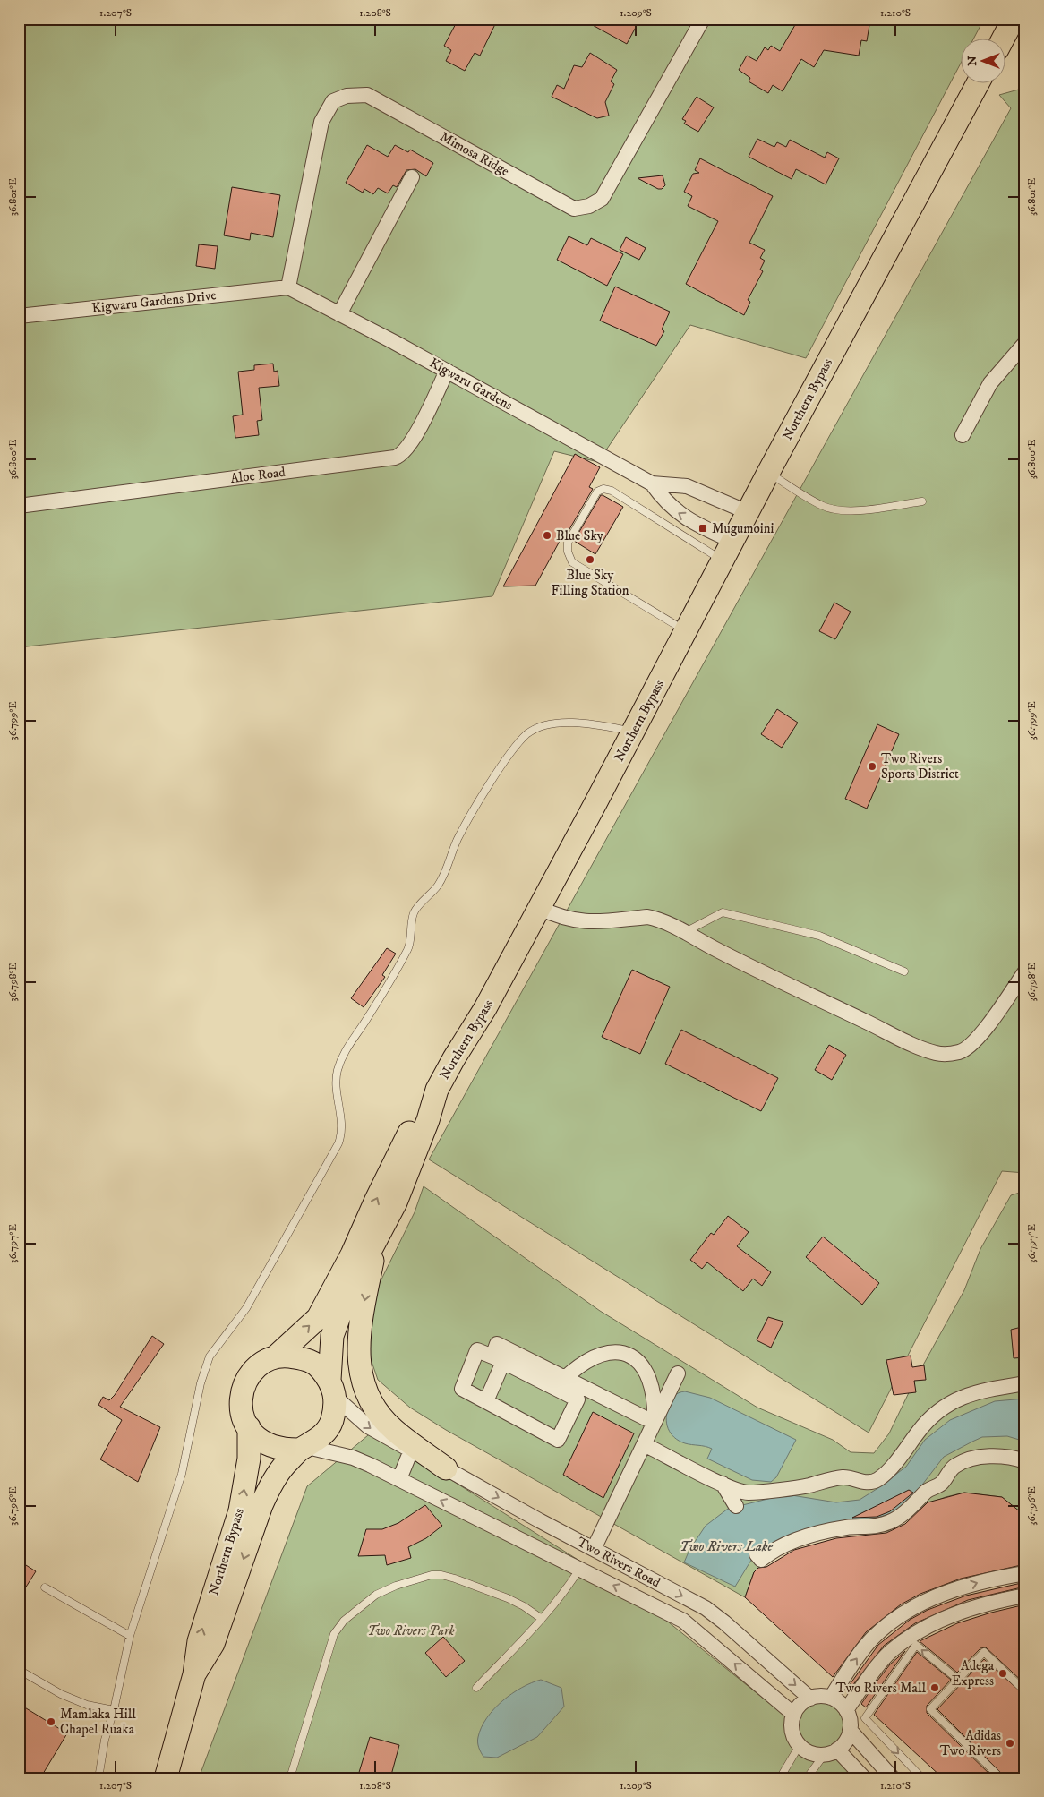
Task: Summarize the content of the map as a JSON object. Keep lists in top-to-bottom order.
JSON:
{
  "streets": {
    "main road": ["Northern Bypass"],
    "street": [
      "Mimosa Ridge",
      "Kigwaru Gardens Drive",
      "Kigwaru Gardens",
      "Aloe Road",
      "Two Rivers Road"
    ]
  },
  "crossings": [
    ["Mimosa Ridge", "Kigwaru Gardens Drive"],
    ["Mimosa Ridge", "Kigwaru Gardens"],
    ["Kigwaru Gardens Drive", "Kigwaru Gardens"],
    ["Kigwaru Gardens", "Northern Bypass"],
    ["Kigwaru Gardens", "Aloe Road"],
    ["Northern Bypass", "Two Rivers Road"]
  ],
  "water": ["Two Rivers Lake"],
  "parks": ["Two Rivers Park"],
  "places": {
    "transit": ["Mugumoini"],
    "other": [
      "Blue Sky",
      "Blue Sky Filling Station",
      "Two Rivers Sports District",
      "Adega Express",
      "Two Rivers Mall",
      "Mamlaka Hill Chapel Ruaka",
      "Adidas Two Rivers"
    ]
  },
  "north": "left",
  "coordinates": [
    "1.207°S",
    "1.208°S",
    "1.209°S",
    "1.210°S",
    "36.801°E",
    "36.800°E",
    "36.799°E",
    "36.798°E",
    "36.797°E",
    "36.796°E"
  ]
}
